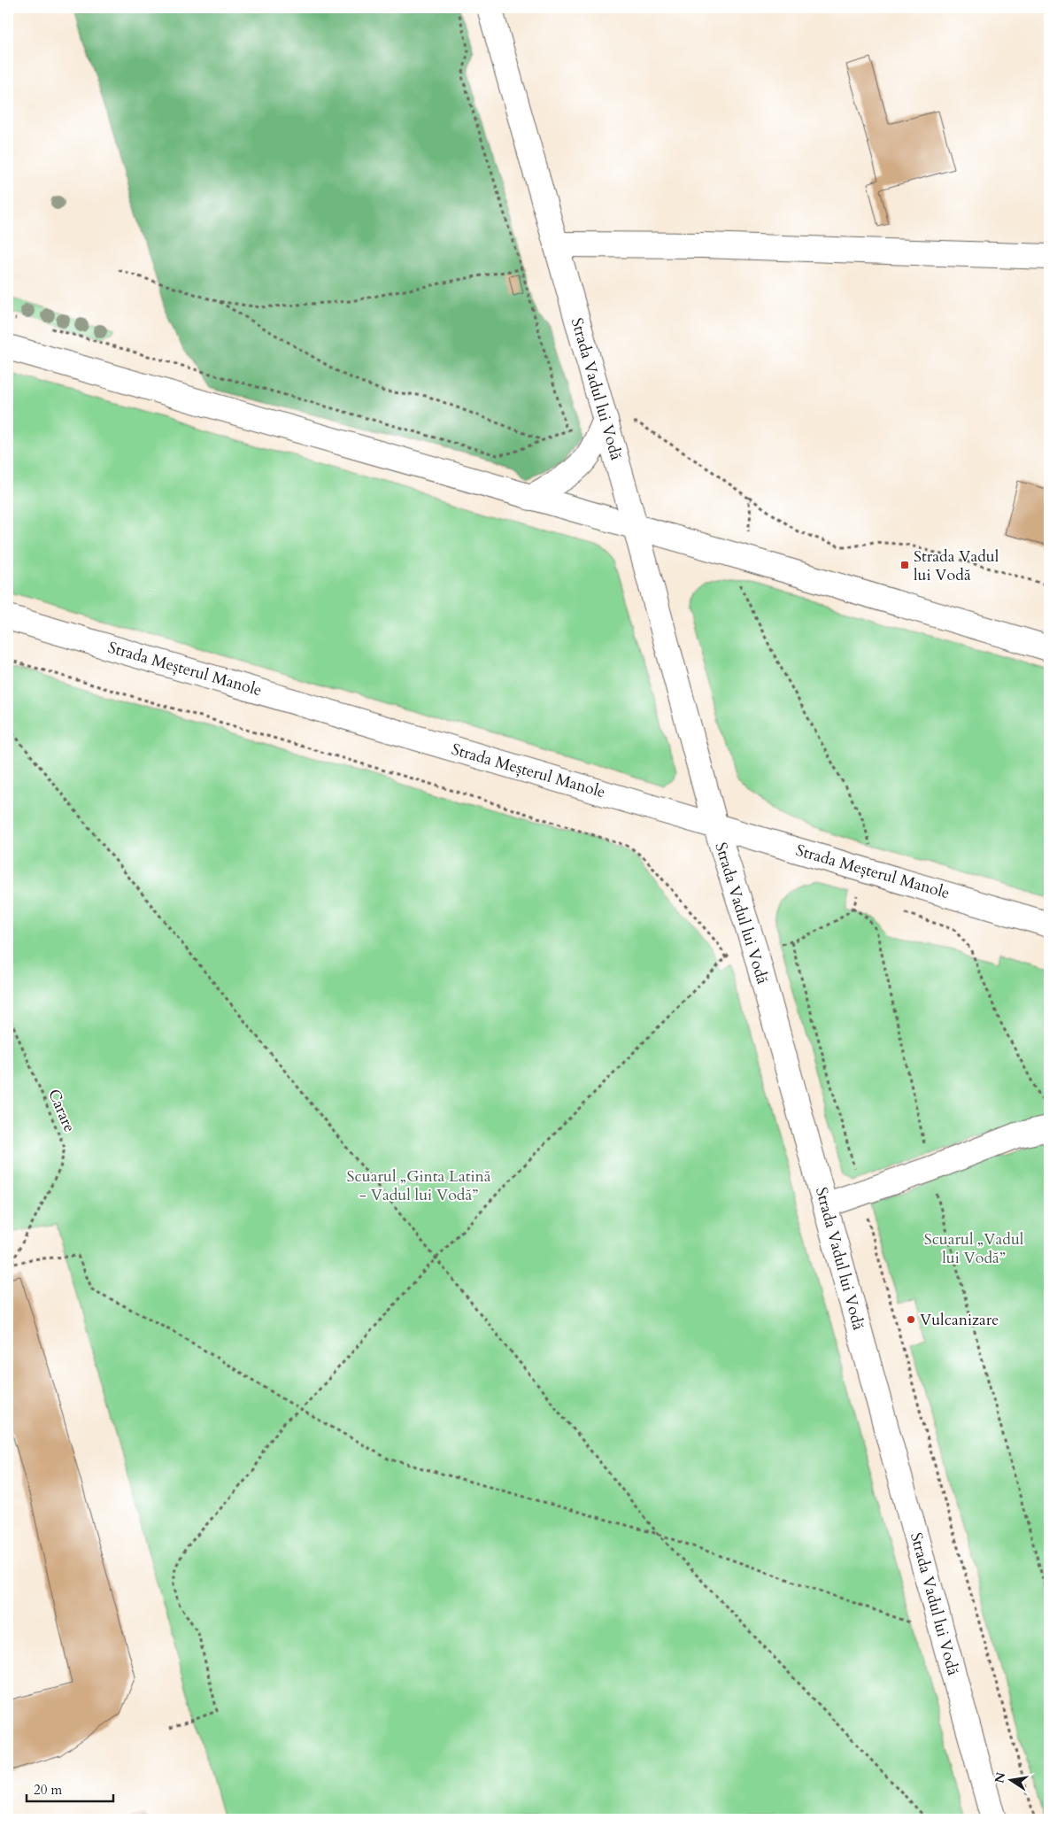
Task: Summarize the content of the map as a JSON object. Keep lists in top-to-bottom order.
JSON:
{
  "streets": {
    "main road": ["Strada Vadul lui Vodă", "Strada Meșterul Manole"],
    "path": ["Carare"]
  },
  "crossings": [
    ["Strada Vadul lui Vodă", "Strada Meșterul Manole"]
  ],
  "parks": ["Scuarul „Ginta Latină - Vadul lui Vodă”", "Scuarul „Vadul lui Vodă”"],
  "places": {
    "transit": ["Strada Vadul lui Vodă"],
    "other": ["Vulcanizare"]
  },
  "scale_bar": "20 m",
  "north": "left"
}
